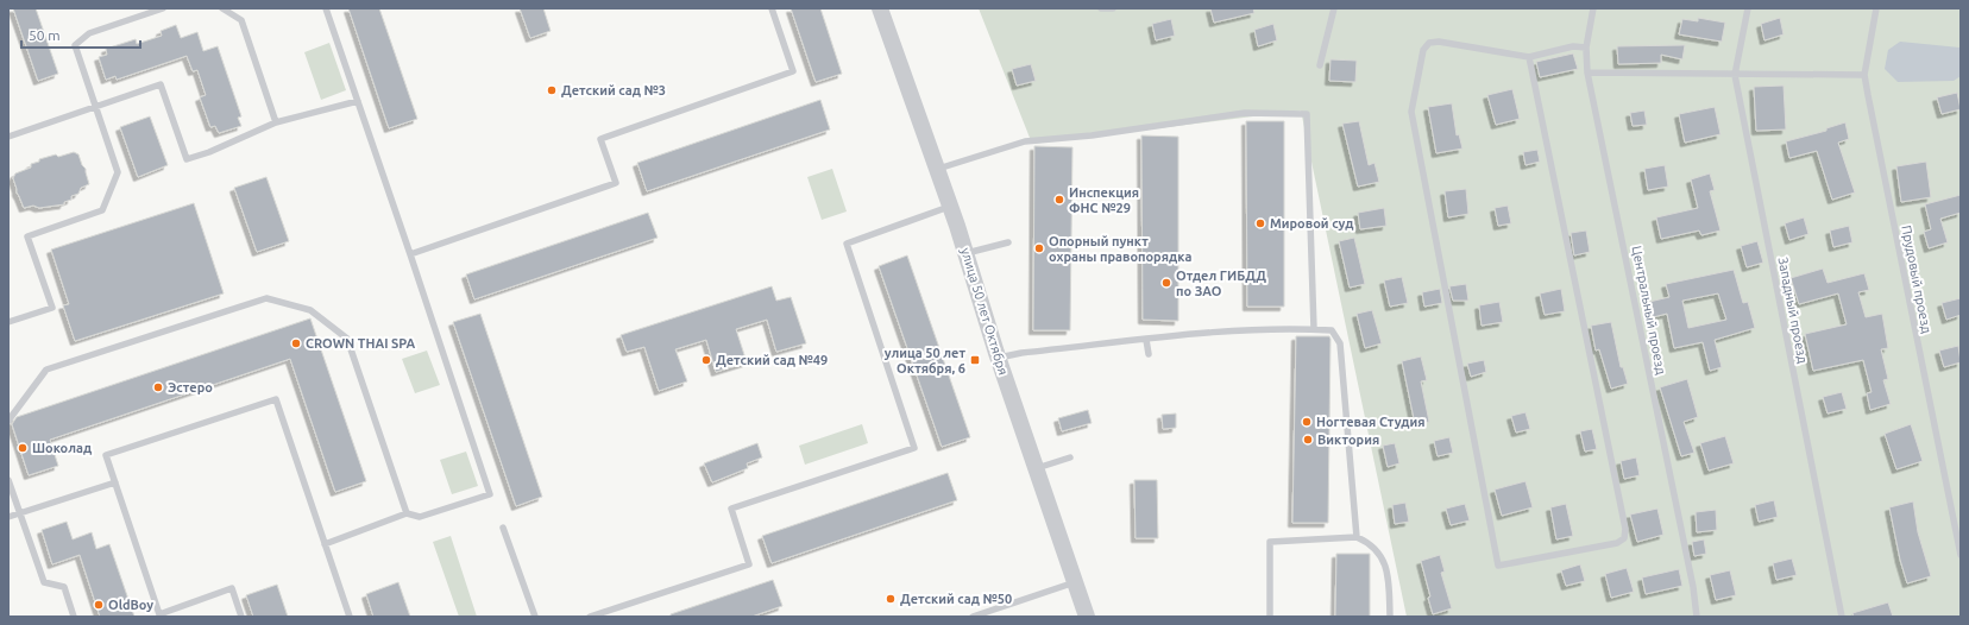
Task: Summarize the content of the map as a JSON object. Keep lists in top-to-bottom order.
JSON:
{
  "streets": {
    "street": ["улица 50 лет Октября"],
    "lane": ["Прудовый проезд", "Центральный проезд", "Западный проезд"]
  },
  "places": {
    "other": [
      "Детский сад №3",
      "Инспекция ФНС №29",
      "Мировой суд",
      "Опорный пункт охраны правопорядка",
      "Отдел ГИБДД по ЗАО",
      "CROWN THAI SPA",
      "Детский сад №49",
      "Эстеро",
      "Ногтевая Студия",
      "Виктория",
      "Шоколад",
      "Детский сад №50",
      "OldBoy"
    ],
    "transit": ["улица 50 лет Октября, 6"]
  },
  "scale_bar": "50 m"
}
